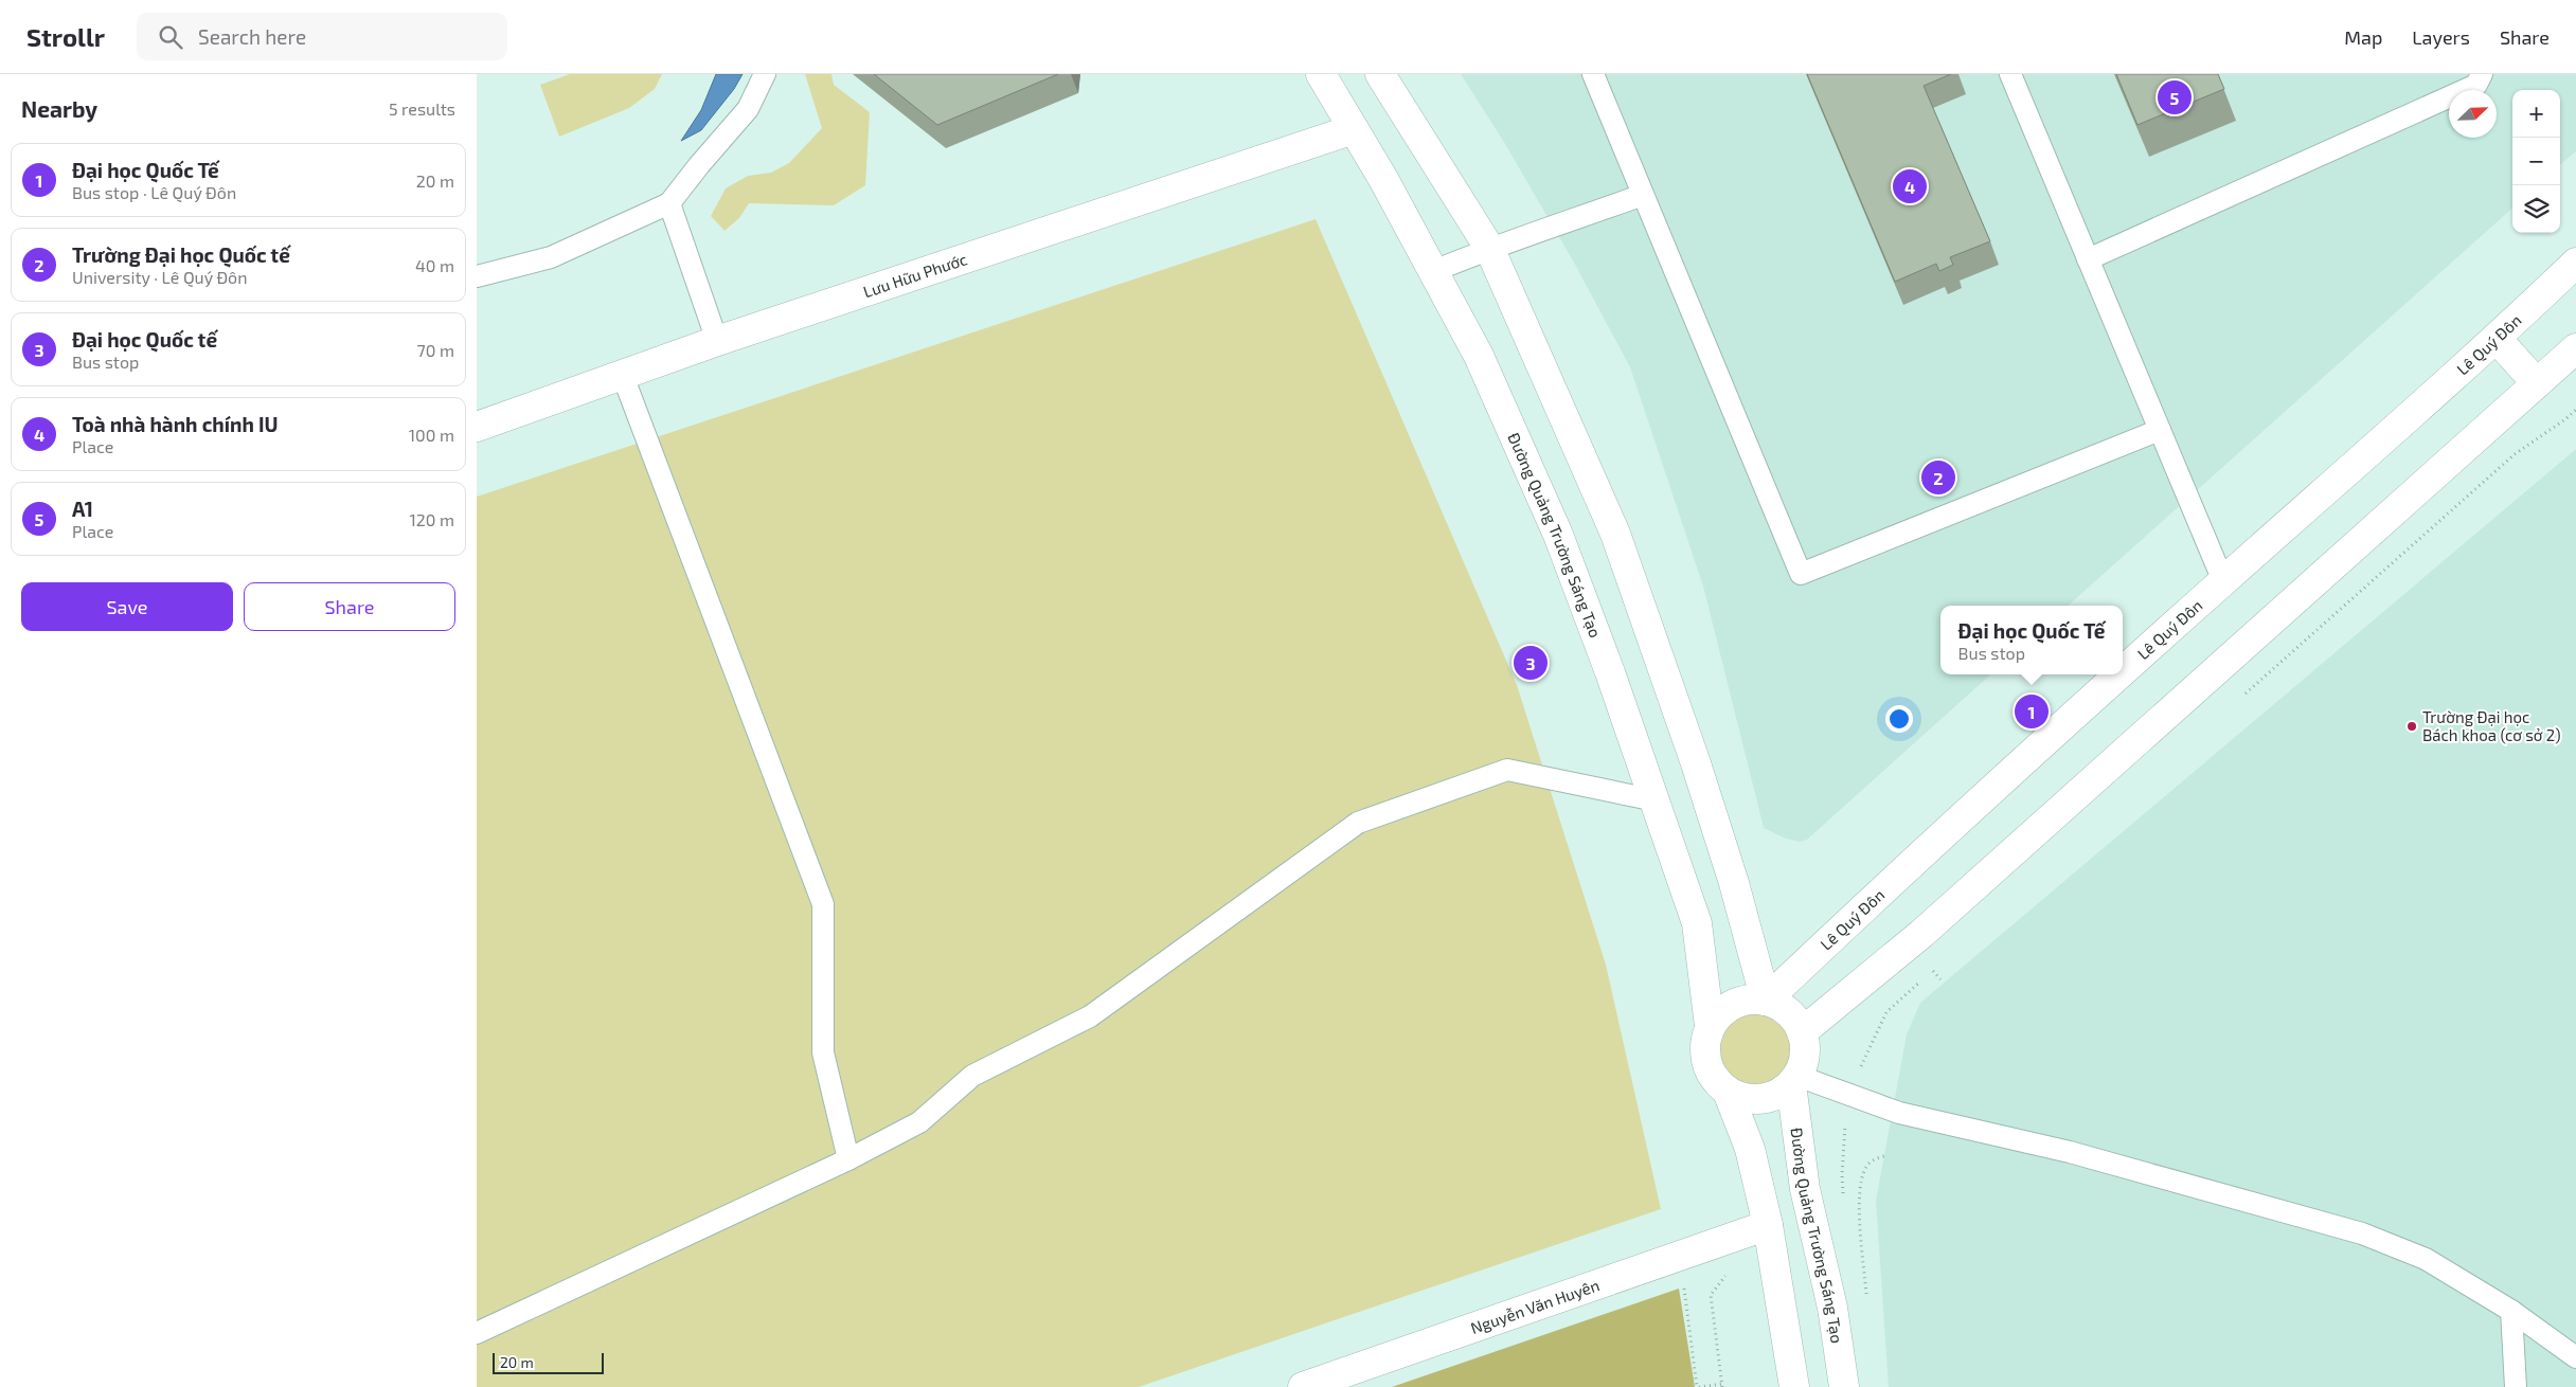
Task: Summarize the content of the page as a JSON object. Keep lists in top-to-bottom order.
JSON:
{
  "streets": {
    "street": [
      "Lưu Hữu Phước",
      "Lê Quý Đôn",
      "Đường Quảng Trường Sáng Tạo",
      "Nguyễn Văn Huyên"
    ]
  },
  "crossings": [
    ["Lưu Hữu Phước", "Đường Quảng Trường Sáng Tạo"],
    ["Lê Quý Đôn", "Đường Quảng Trường Sáng Tạo"]
  ],
  "places": ["Trường Đại học Bách khoa (cơ sở 2)"],
  "scale_bar": "20 m",
  "north": "top right",
  "page": {
    "header": "Strollr",
    "search": "Search here",
    "nav": ["Map", "Layers", "Share"],
    "heading": ["Nearby", "5 results"],
    "pins": [
      "5",
      "4",
      "2",
      "3",
      "1"
    ],
    "map_buttons": ["+", "−"],
    "list": [
      {
        "mark": "1",
        "name": "Đại học Quốc Tế",
        "note": "Bus stop · Lê Quý Đôn",
        "value": "20 m"
      },
      {
        "mark": "2",
        "name": "Trường Đại học Quốc tế",
        "note": "University · Lê Quý Đôn",
        "value": "40 m"
      },
      {
        "mark": "3",
        "name": "Đại học Quốc tế",
        "note": "Bus stop",
        "value": "70 m"
      },
      {
        "mark": "4",
        "name": "Toà nhà hành chính IU",
        "note": "Place",
        "value": "100 m"
      },
      {
        "mark": "5",
        "name": "A1",
        "note": "Place",
        "value": "120 m"
      }
    ],
    "buttons": ["Save", "Share"],
    "popup": ["Đại học Quốc Tế", "Bus stop"],
    "scale": "20 m"
  }
}
